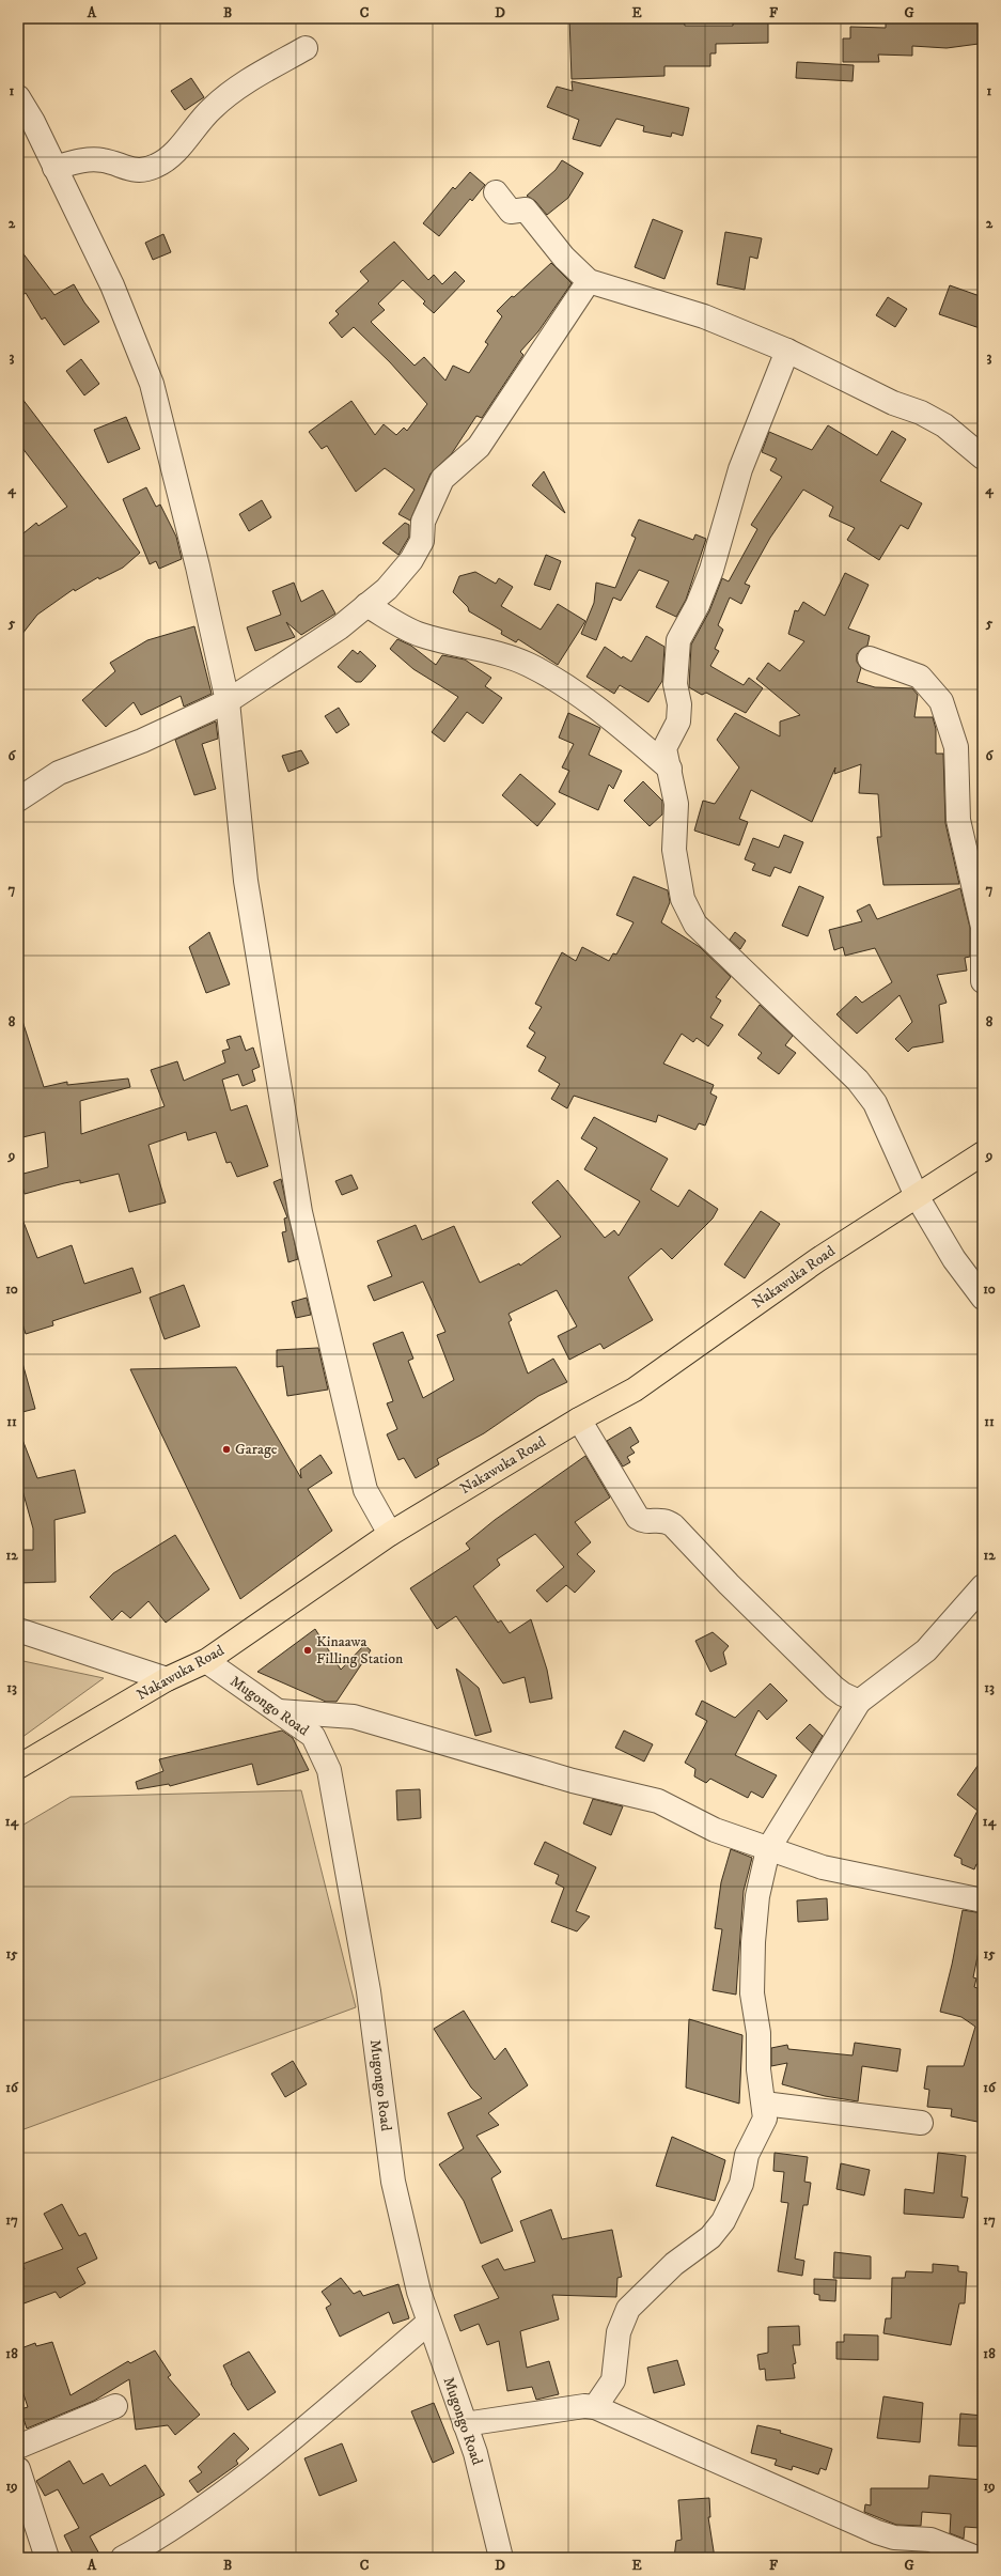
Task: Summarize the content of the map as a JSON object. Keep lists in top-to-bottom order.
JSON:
{
  "streets": {
    "main road": ["Nakawuka Road"],
    "street": ["Mugongo Road"]
  },
  "crossings": [
    ["Nakawuka Road", "Mugongo Road"]
  ],
  "places": ["Garage", "Kinaawa Filling Station"],
  "grid": {
    "columns": [
      "A",
      "B",
      "C",
      "D",
      "E",
      "F",
      "G"
    ],
    "rows": [
      "1",
      "2",
      "3",
      "4",
      "5",
      "6",
      "7",
      "8",
      "9",
      "10",
      "11",
      "12",
      "13",
      "14",
      "15",
      "16",
      "17",
      "18",
      "19"
    ]
  }
}
